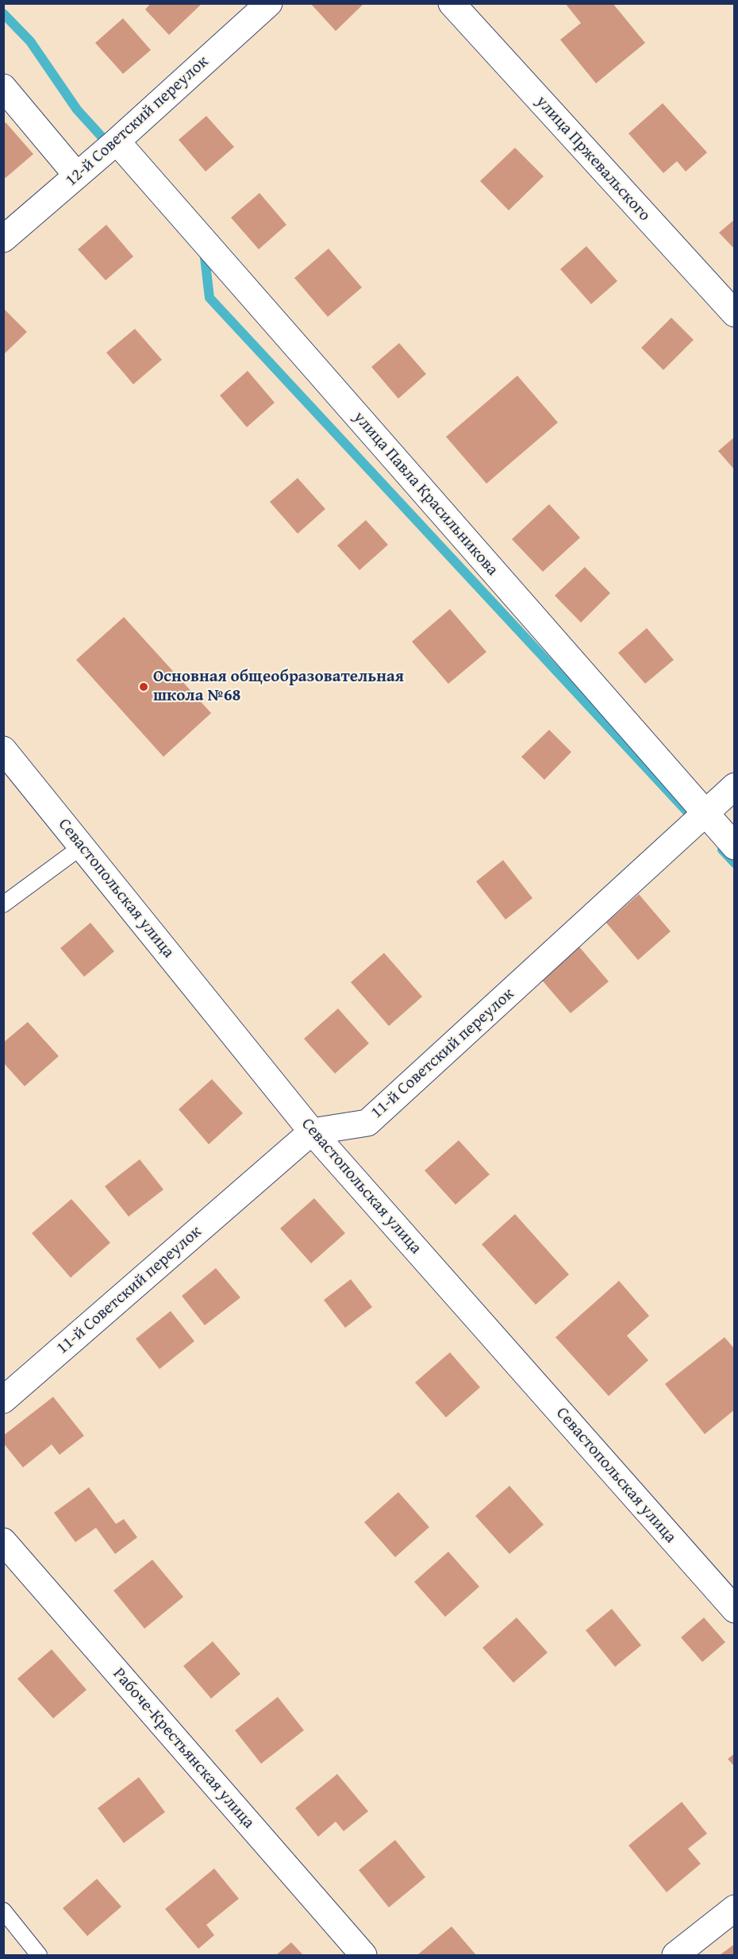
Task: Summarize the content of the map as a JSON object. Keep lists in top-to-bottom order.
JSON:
{
  "streets": {
    "street": [
      "12-й Советский переулок",
      "улица Пржевальского",
      "улица Павла Красильникова",
      "Севастопольская улица",
      "11-й Советский переулок",
      "Рабоче-Крестьянская улица"
    ]
  },
  "crossings": [
    ["12-й Советский переулок", "улица Павла Красильникова"],
    ["улица Павла Красильникова", "11-й Советский переулок"],
    ["Севастопольская улица", "11-й Советский переулок"]
  ],
  "places": ["Основная общеобразовательная школа №68"]
}
